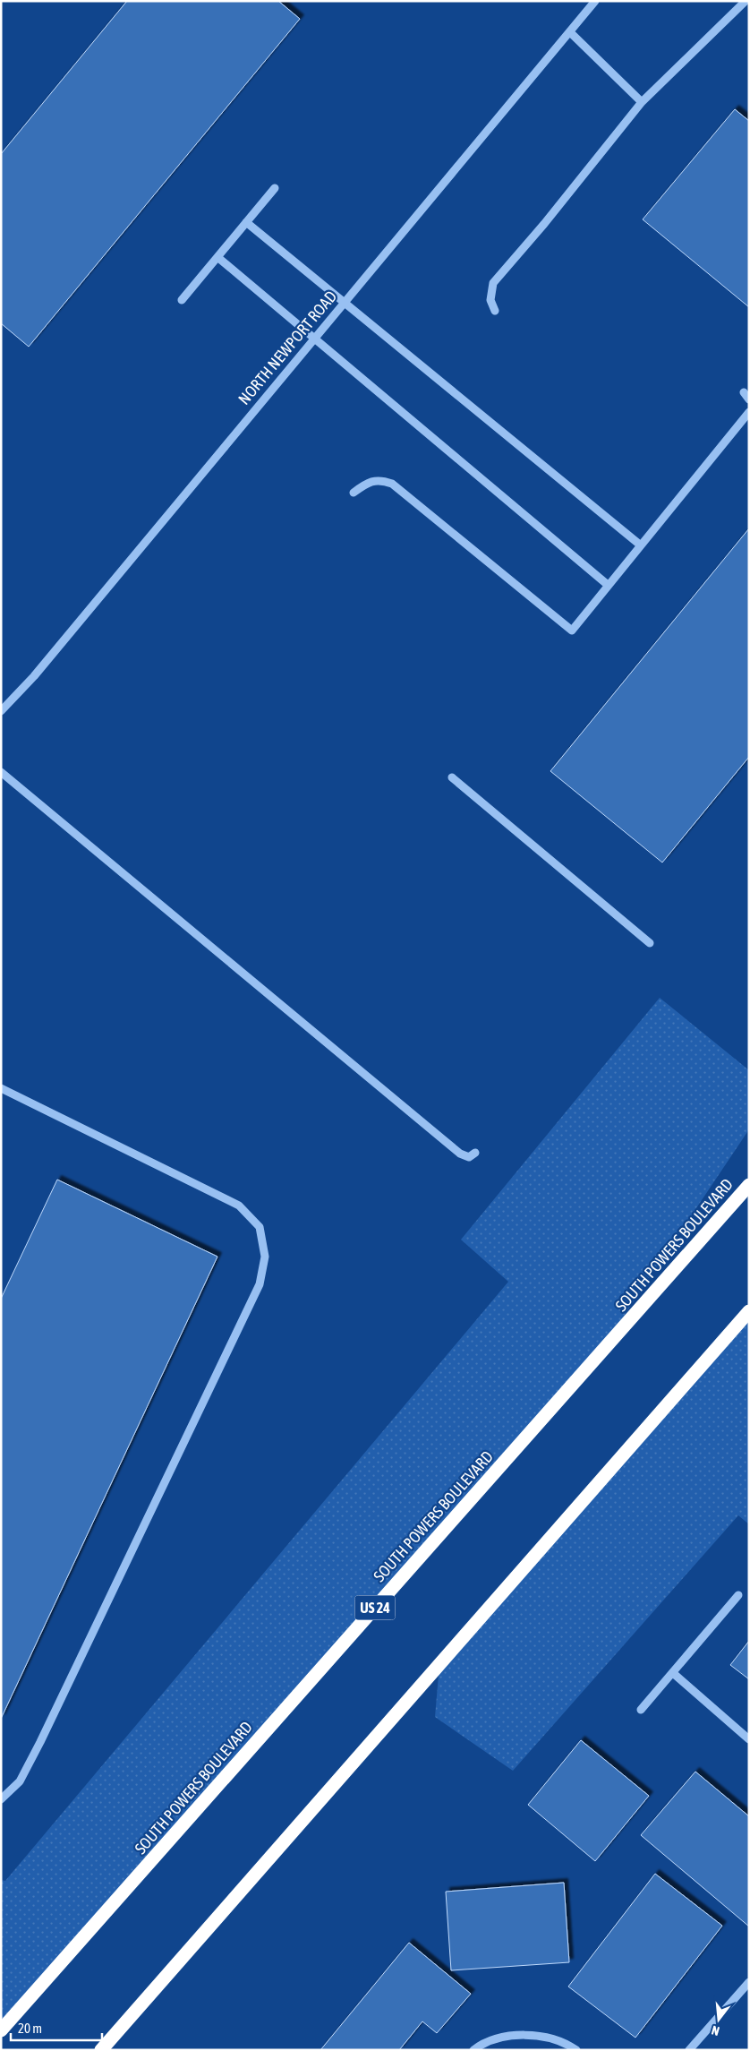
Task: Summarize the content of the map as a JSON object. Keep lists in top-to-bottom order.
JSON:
{
  "streets": {
    "highway": ["SOUTH POWERS BOULEVARD", "US 24"],
    "street": ["NORTH NEWPORT ROAD"]
  },
  "scale_bar": "20 m",
  "north": "bottom"
}
